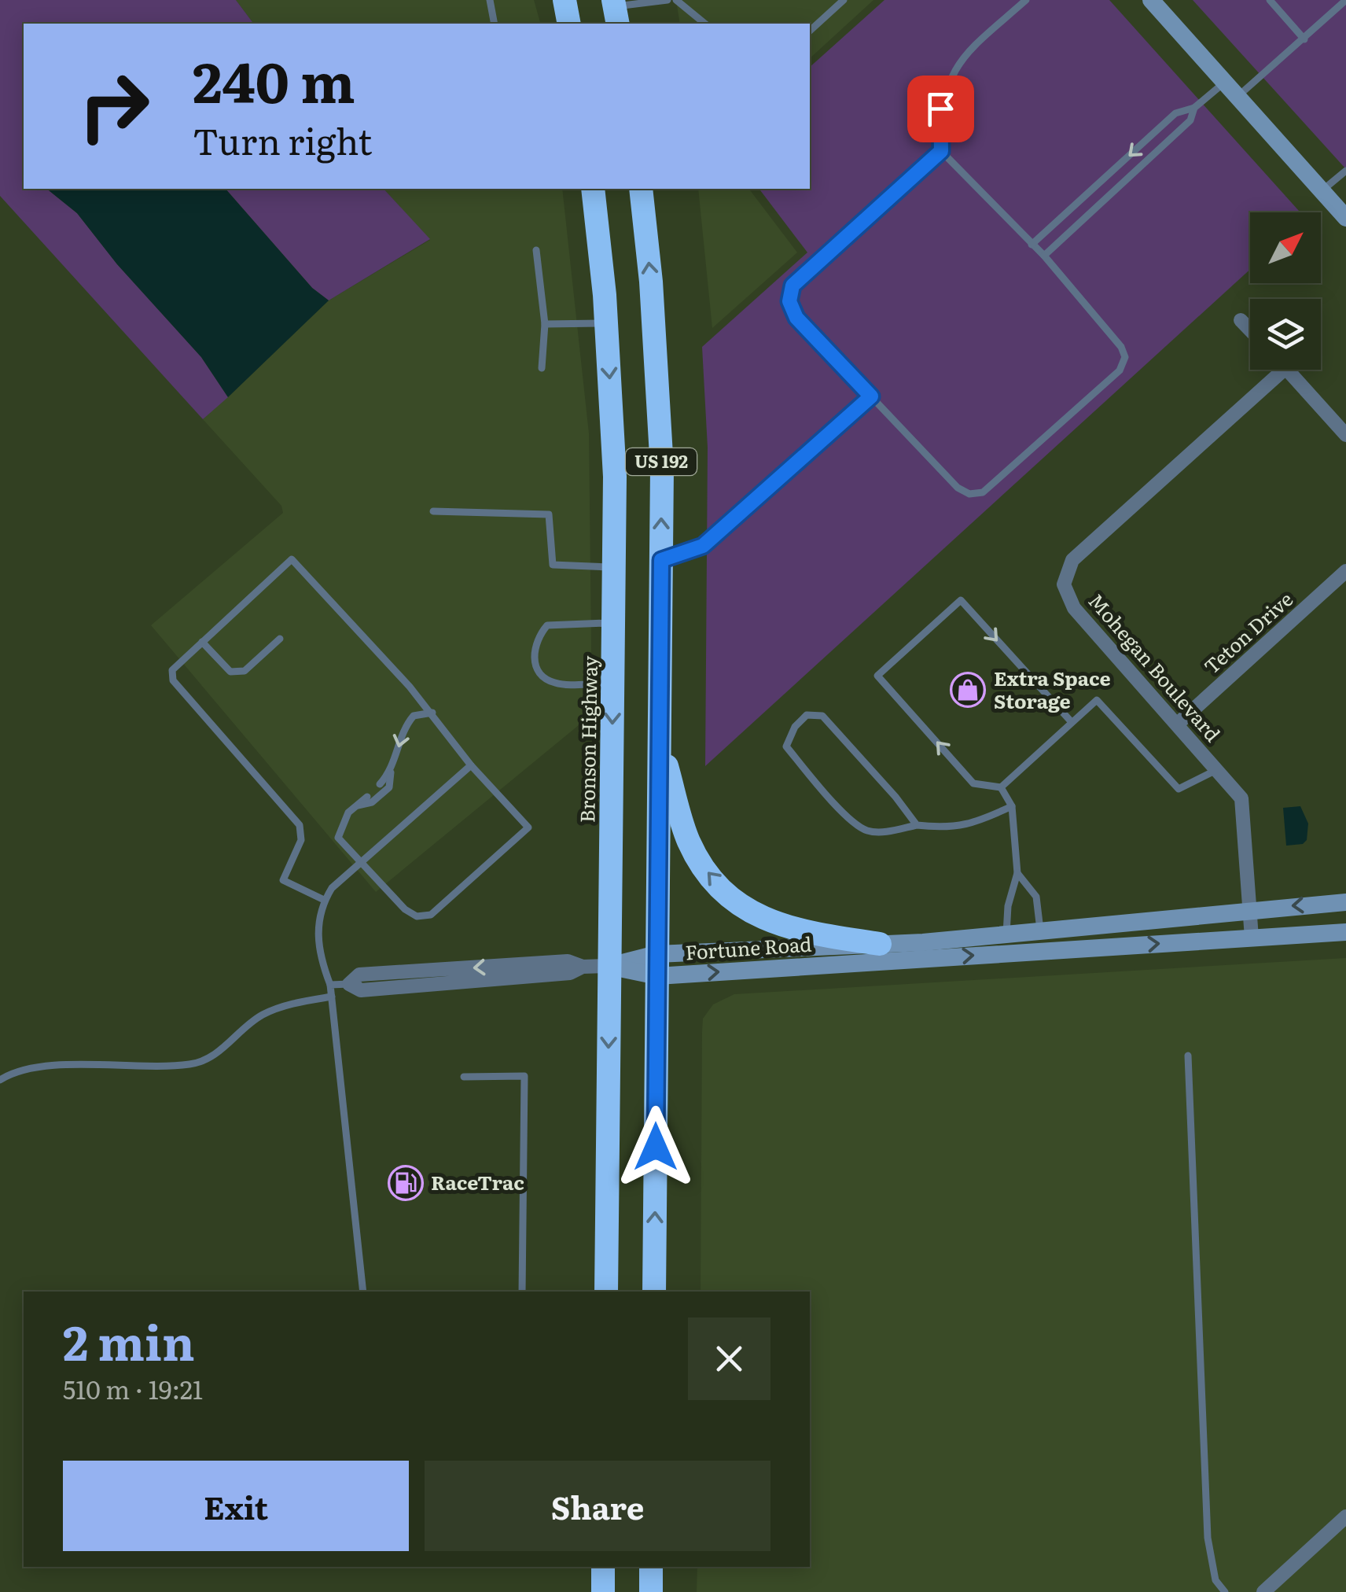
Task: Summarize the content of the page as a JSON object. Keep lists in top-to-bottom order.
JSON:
{
  "streets": {
    "highway": ["US 192", "Bronson Highway"],
    "main road": ["Fortune Road"],
    "street": ["Teton Drive", "Mohegan Boulevard"]
  },
  "crossings": [
    ["US 192", "Fortune Road"],
    ["Teton Drive", "Mohegan Boulevard"],
    ["Mohegan Boulevard", "Fortune Road"],
    ["Bronson Highway", "Fortune Road"]
  ],
  "places": {
    "shop": ["Extra Space Storage"],
    "fuel station": ["RaceTrac"]
  },
  "north": "top right",
  "page": {
    "turn": ["240 m", "Turn right"],
    "heading": ["2 min", "510 m · 19:21"],
    "buttons": ["Exit", "Share"]
  }
}
